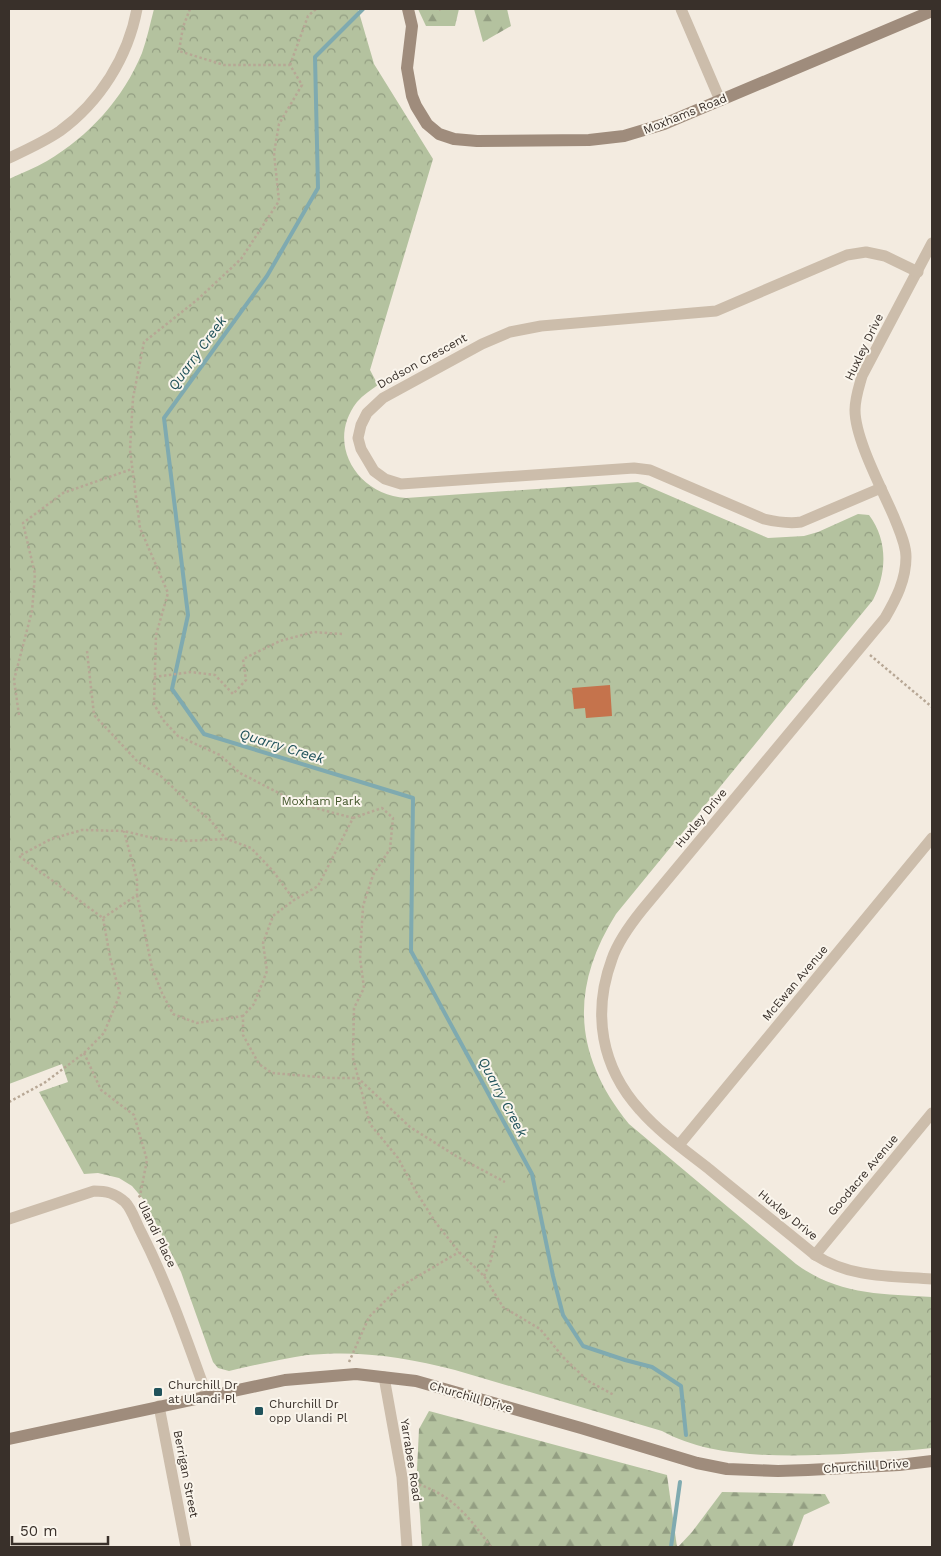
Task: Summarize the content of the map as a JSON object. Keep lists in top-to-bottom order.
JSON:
{
  "streets": {
    "main road": ["Moxhams Road", "Churchill Drive"],
    "street": [
      "Huxley Drive",
      "Dodson Crescent",
      "McEwan Avenue",
      "Goodacre Avenue",
      "Ulandi Place",
      "Yarrabee Road",
      "Berrigan Street"
    ]
  },
  "crossings": [
    ["Huxley Drive", "Dodson Crescent"],
    ["Huxley Drive", "McEwan Avenue"],
    ["Huxley Drive", "Goodacre Avenue"],
    ["Ulandi Place", "Churchill Drive"],
    ["Churchill Drive", "Yarrabee Road"],
    ["Churchill Drive", "Berrigan Street"]
  ],
  "water": ["Quarry Creek"],
  "parks": ["Moxham Park"],
  "places": {
    "transit": ["Churchill Dr at Ulandi Pl", "Churchill Dr opp Ulandi Pl"]
  },
  "scale_bar": "50 m"
}
